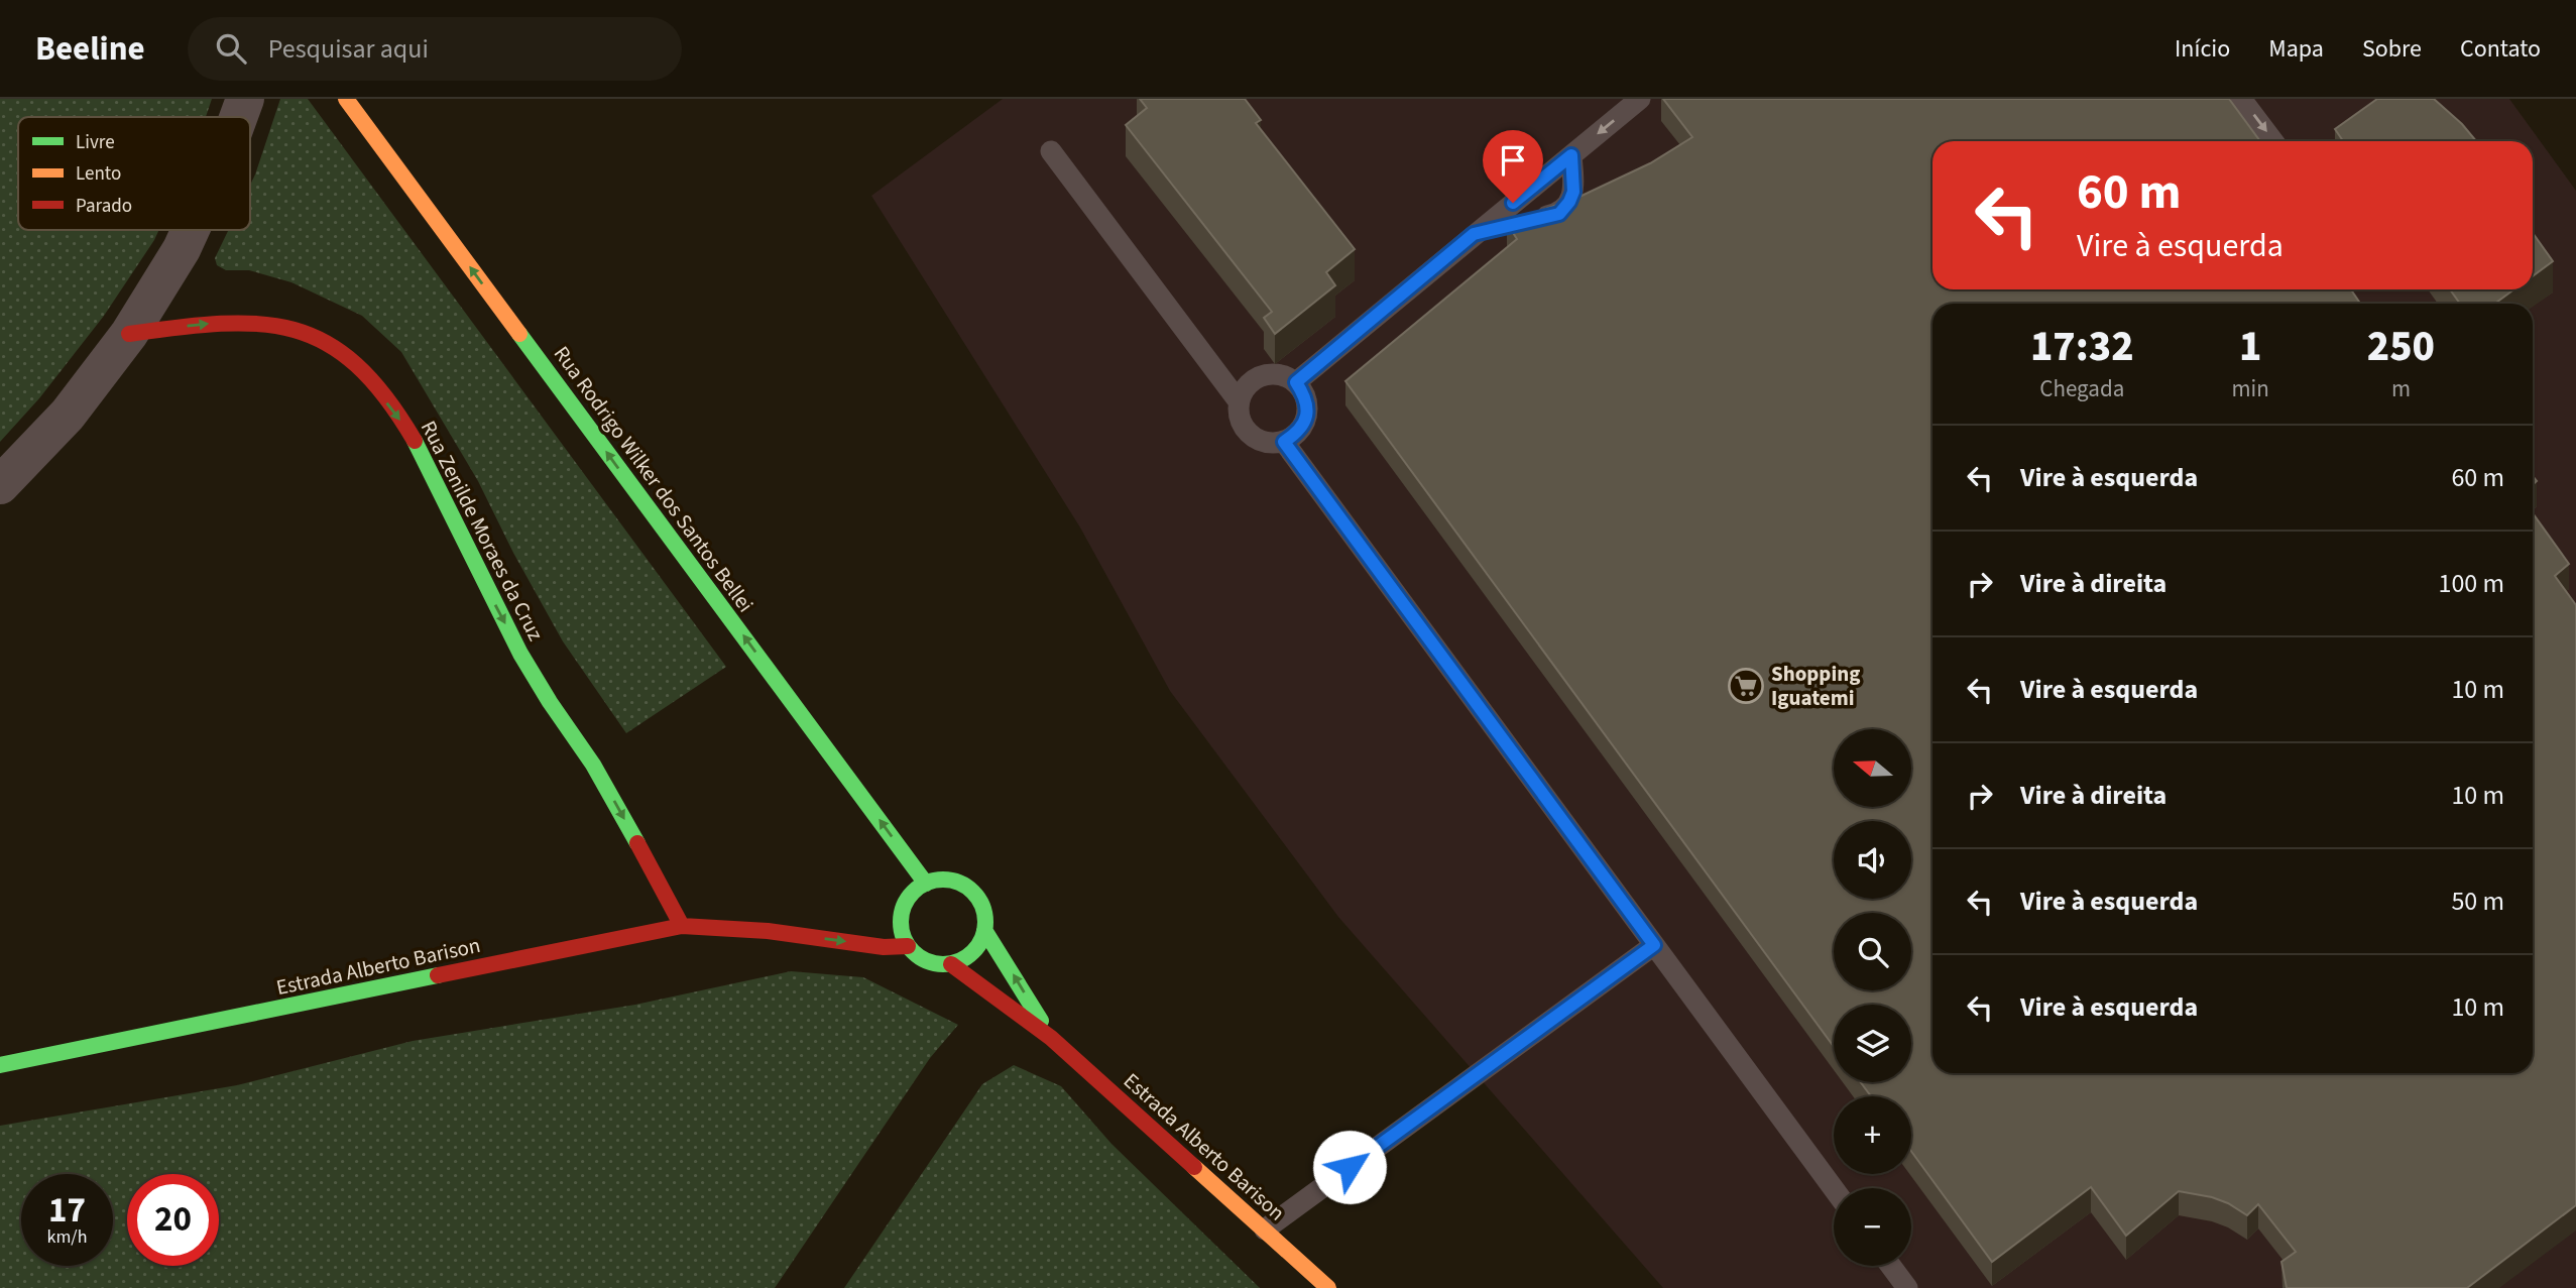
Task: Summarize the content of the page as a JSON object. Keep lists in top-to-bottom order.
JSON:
{
  "streets": {
    "street": ["Rua Rodrigo Wilker dos Santos Bellei", "Rua Zenilde Moraes da Cruz", "Estrada Alberto Barison"]
  },
  "crossings": [
    ["Rua Rodrigo Wilker dos Santos Bellei", "Estrada Alberto Barison"],
    ["Rua Zenilde Moraes da Cruz", "Estrada Alberto Barison"]
  ],
  "one_way": ["Rua Rodrigo Wilker dos Santos Bellei", "Rua Zenilde Moraes da Cruz"],
  "places": {
    "supermarket": ["Shopping Iguatemi"]
  },
  "legend": ["Livre", "Lento", "Parado"],
  "north": "left",
  "page": {
    "header": "Beeline",
    "search": "Pesquisar aqui",
    "nav": [
      "Início",
      "Mapa",
      "Sobre",
      "Contato"
    ],
    "turn": ["60 m", "Vire à esquerda"],
    "eta": [
      "17:32",
      "Chegada",
      "1",
      "min",
      "250",
      "m"
    ],
    "list": [
      {
        "name": "Vire à esquerda",
        "value": "60 m"
      },
      {
        "name": "Vire à direita",
        "value": "100 m"
      },
      {
        "name": "Vire à esquerda",
        "value": "10 m"
      },
      {
        "name": "Vire à direita",
        "value": "10 m"
      },
      {
        "name": "Vire à esquerda",
        "value": "50 m"
      },
      {
        "name": "Vire à esquerda",
        "value": "10 m"
      }
    ],
    "map_buttons": ["+", "−"],
    "speed": "17 km/h",
    "limit": "20"
  }
}
